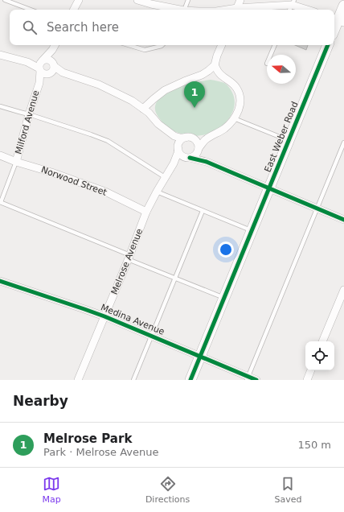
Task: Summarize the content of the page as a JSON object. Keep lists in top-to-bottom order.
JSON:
{
  "streets": {
    "street": [
      "Milford Avenue",
      "East Weber Road",
      "Norwood Street",
      "Melrose Avenue",
      "Medina Avenue"
    ]
  },
  "crossings": [
    ["Milford Avenue", "Norwood Street"],
    ["East Weber Road", "Medina Avenue"],
    ["Norwood Street", "Melrose Avenue"],
    ["Melrose Avenue", "Medina Avenue"]
  ],
  "north": "left",
  "page": {
    "search": "Search here",
    "pins": "1",
    "heading": "Nearby",
    "list": [
      {
        "mark": "1",
        "name": "Melrose Park",
        "note": "Park · Melrose Avenue",
        "value": "150 m"
      }
    ],
    "nav": ["Map", "Directions", "Saved"]
  }
}
